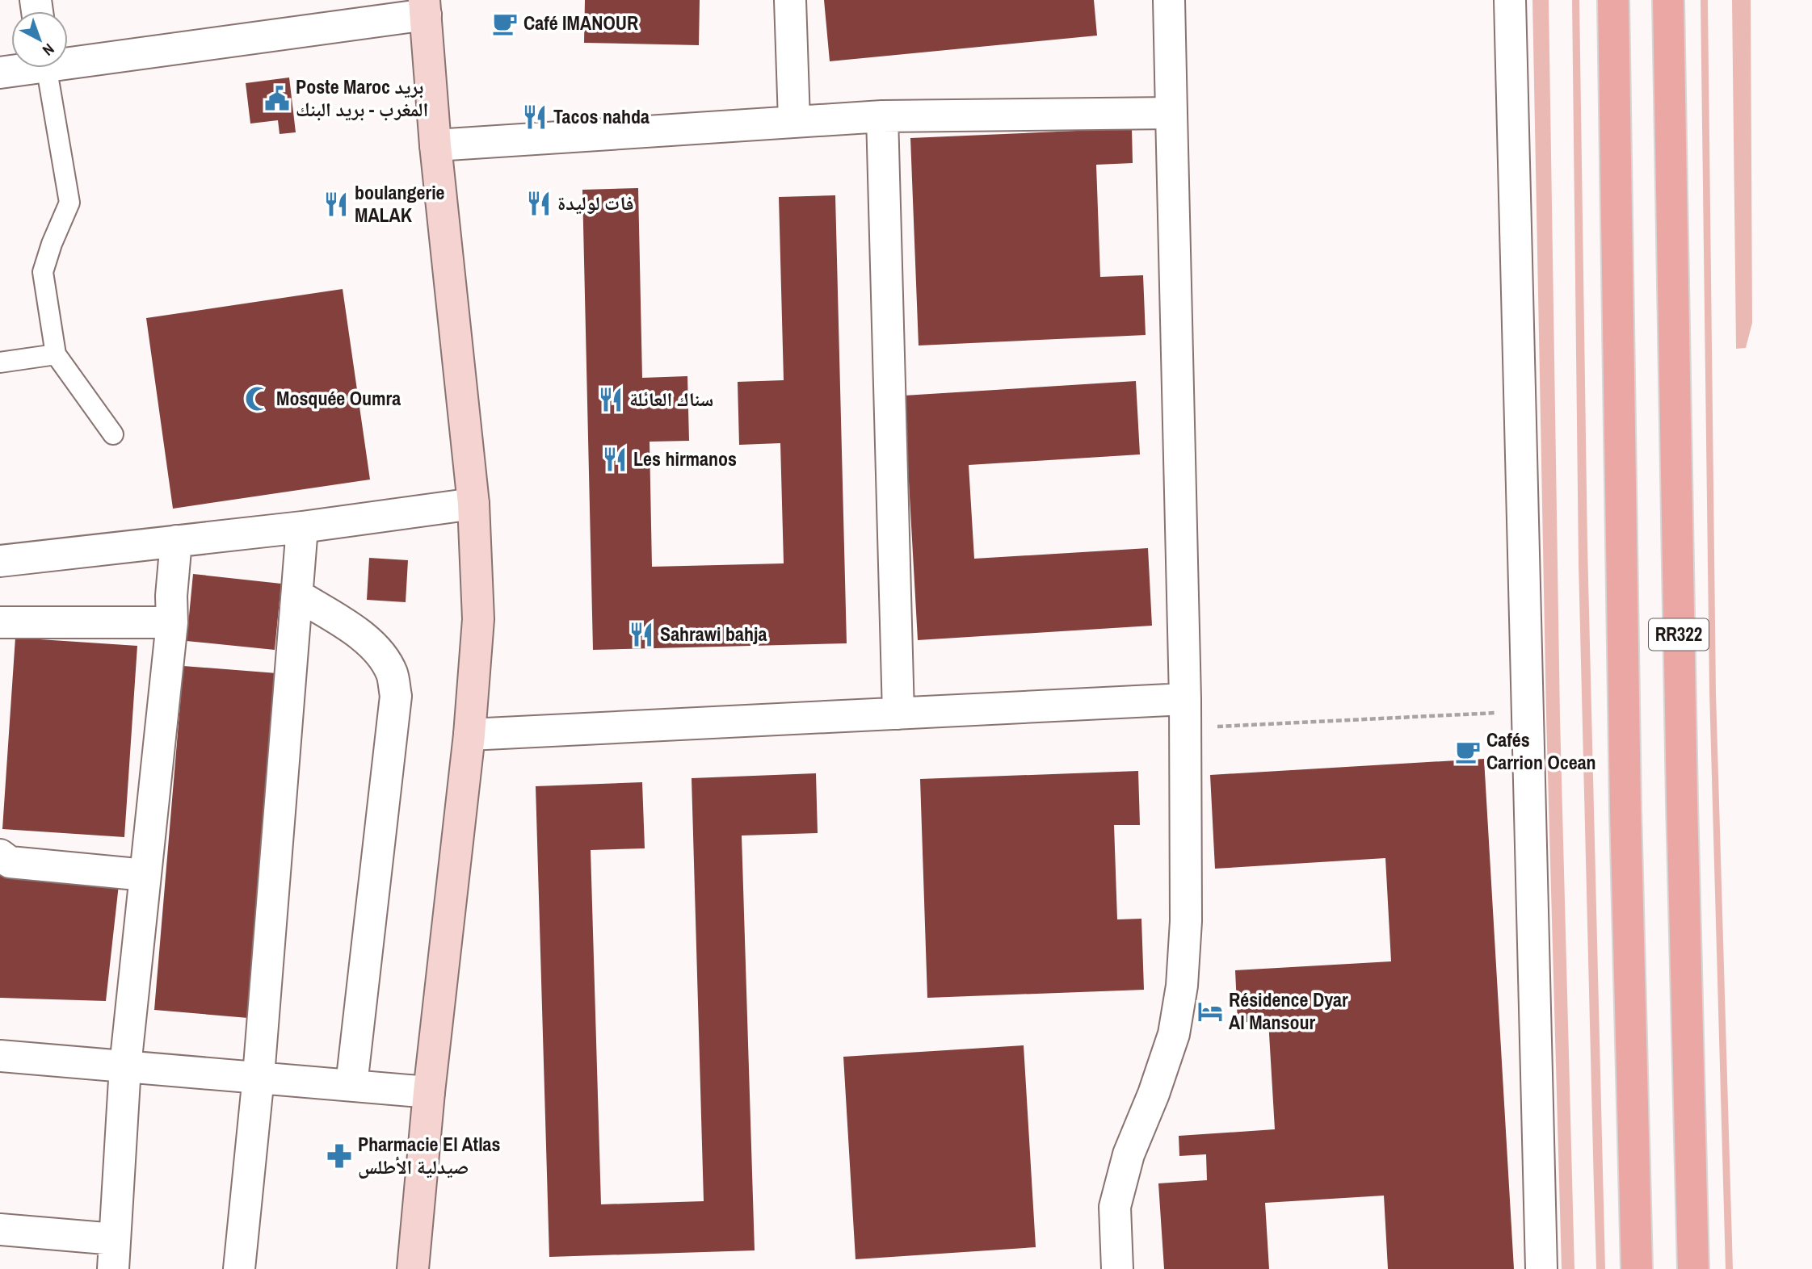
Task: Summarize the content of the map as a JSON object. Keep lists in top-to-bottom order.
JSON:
{
  "streets": {
    "main road": ["RR322"]
  },
  "places": {
    "cafe": ["Café IMANOUR", "Cafés Carrion Ocean"],
    "public building": ["Poste Maroc بريد المغرب - بريد البنك"],
    "restaurant": [
      "Tacos nahda",
      "فات لوليدة",
      "boulangerie MALAK",
      "سناك العائلة",
      "Les hirmanos",
      "Sahrawi bahja"
    ],
    "mosque": ["Mosquée Oumra"],
    "hotel": ["Résidence Dyar Al Mansour"],
    "pharmacy": ["Pharmacie El Atlas صيدلية الأطلس"]
  },
  "north": "bottom right"
}
